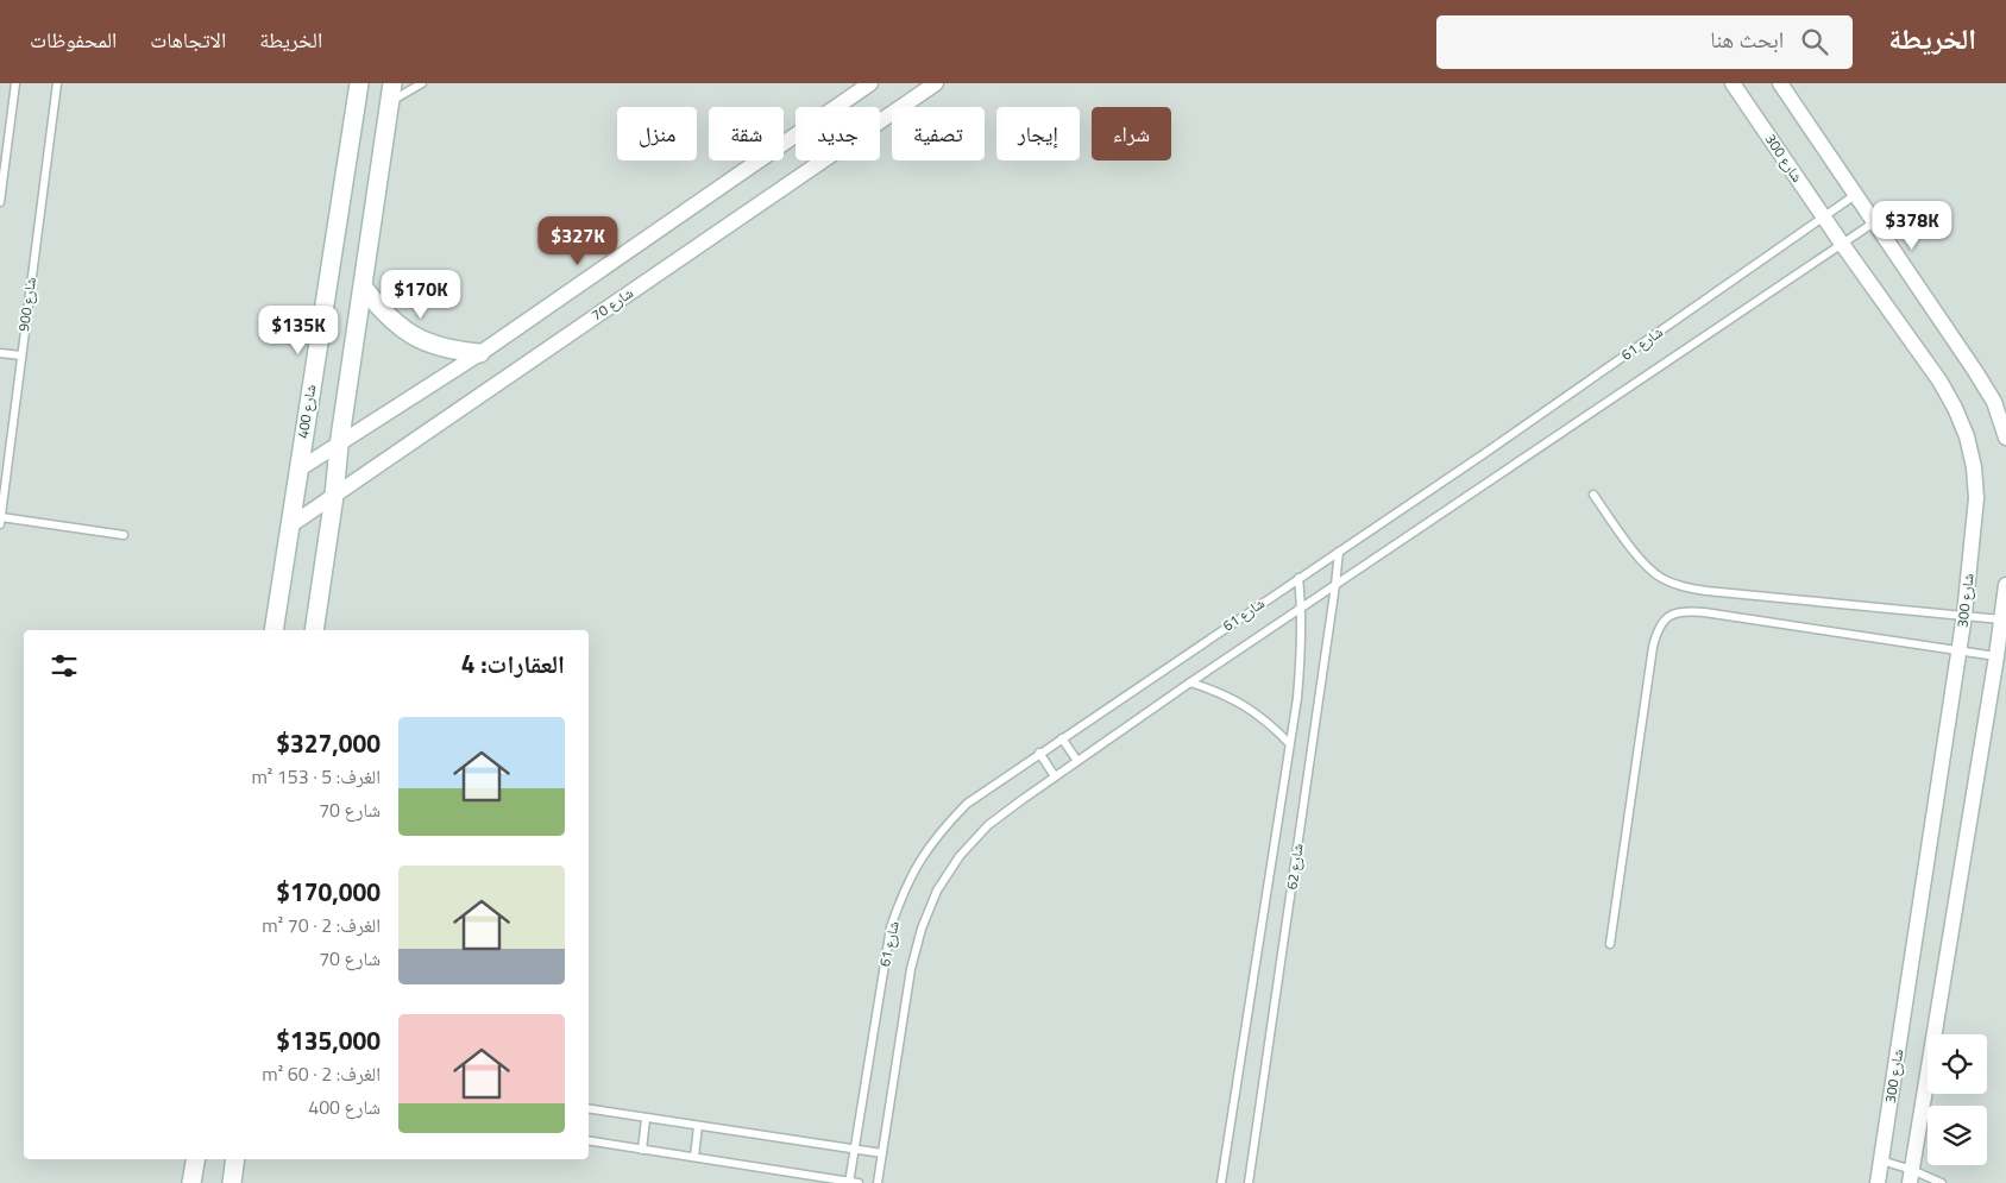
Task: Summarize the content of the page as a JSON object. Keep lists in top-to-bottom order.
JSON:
{
  "streets": {
    "street": ["شارع 300", "شارع 70", "شارع 400"],
    "lane": ["شارع 900", "شارع 61", "شارع 62"]
  },
  "crossings": [
    ["شارع 300", "شارع 61"],
    ["شارع 70", "شارع 400"],
    ["شارع 61", "شارع 62"]
  ],
  "page": {
    "header": "الخريطة",
    "search": "ابحث هنا",
    "nav": ["الخريطة", "الاتجاهات", "المحفوظات"],
    "chip": [
      "شراء",
      "إيجار",
      "تصفية",
      "جديد",
      "شقة",
      "منزل"
    ],
    "price": [
      "$378K",
      "$327K",
      "$170K",
      "$135K"
    ],
    "heading": "العقارات: 4",
    "list": [
      {
        "name": "$327,000",
        "note": "الغرف: 5 · 153 m² · شارع 70"
      },
      {
        "name": "$170,000",
        "note": "الغرف: 2 · 70 m² · شارع 70"
      },
      {
        "name": "$135,000",
        "note": "الغرف: 2 · 60 m² · شارع 400"
      }
    ]
  }
}
